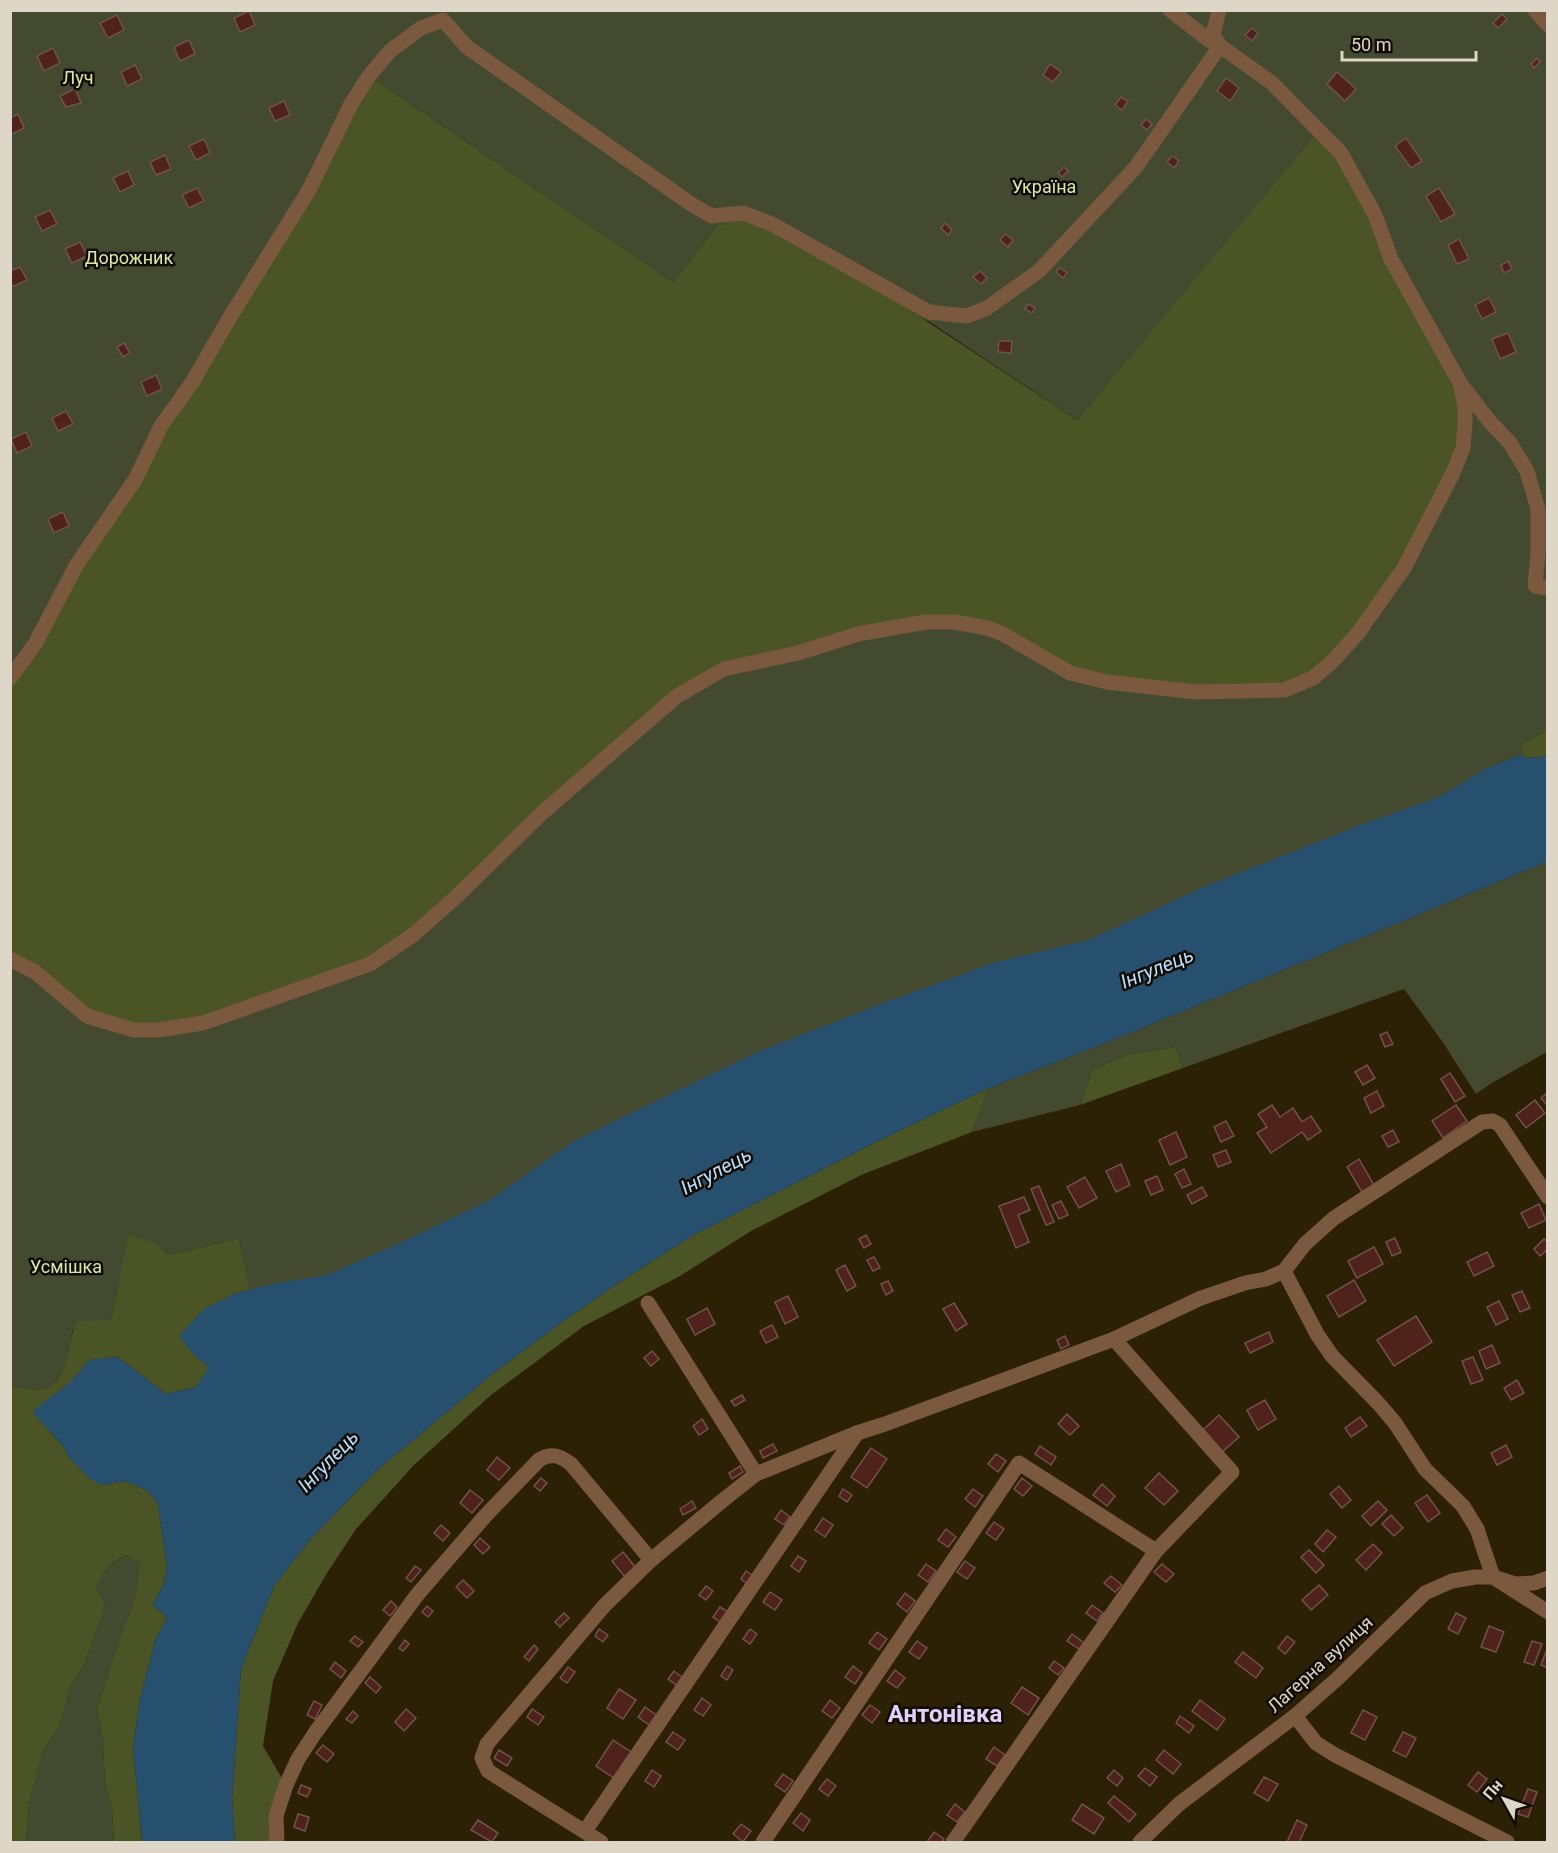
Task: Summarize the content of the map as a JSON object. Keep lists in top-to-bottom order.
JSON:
{
  "streets": {
    "street": ["Лагерна вулиця"]
  },
  "districts": ["Антонівка"],
  "water": ["Інгулець"],
  "parks": [
    "Луч",
    "Україна",
    "Дорожник",
    "Усмішка"
  ],
  "scale_bar": "50 m",
  "north": "top left"
}
